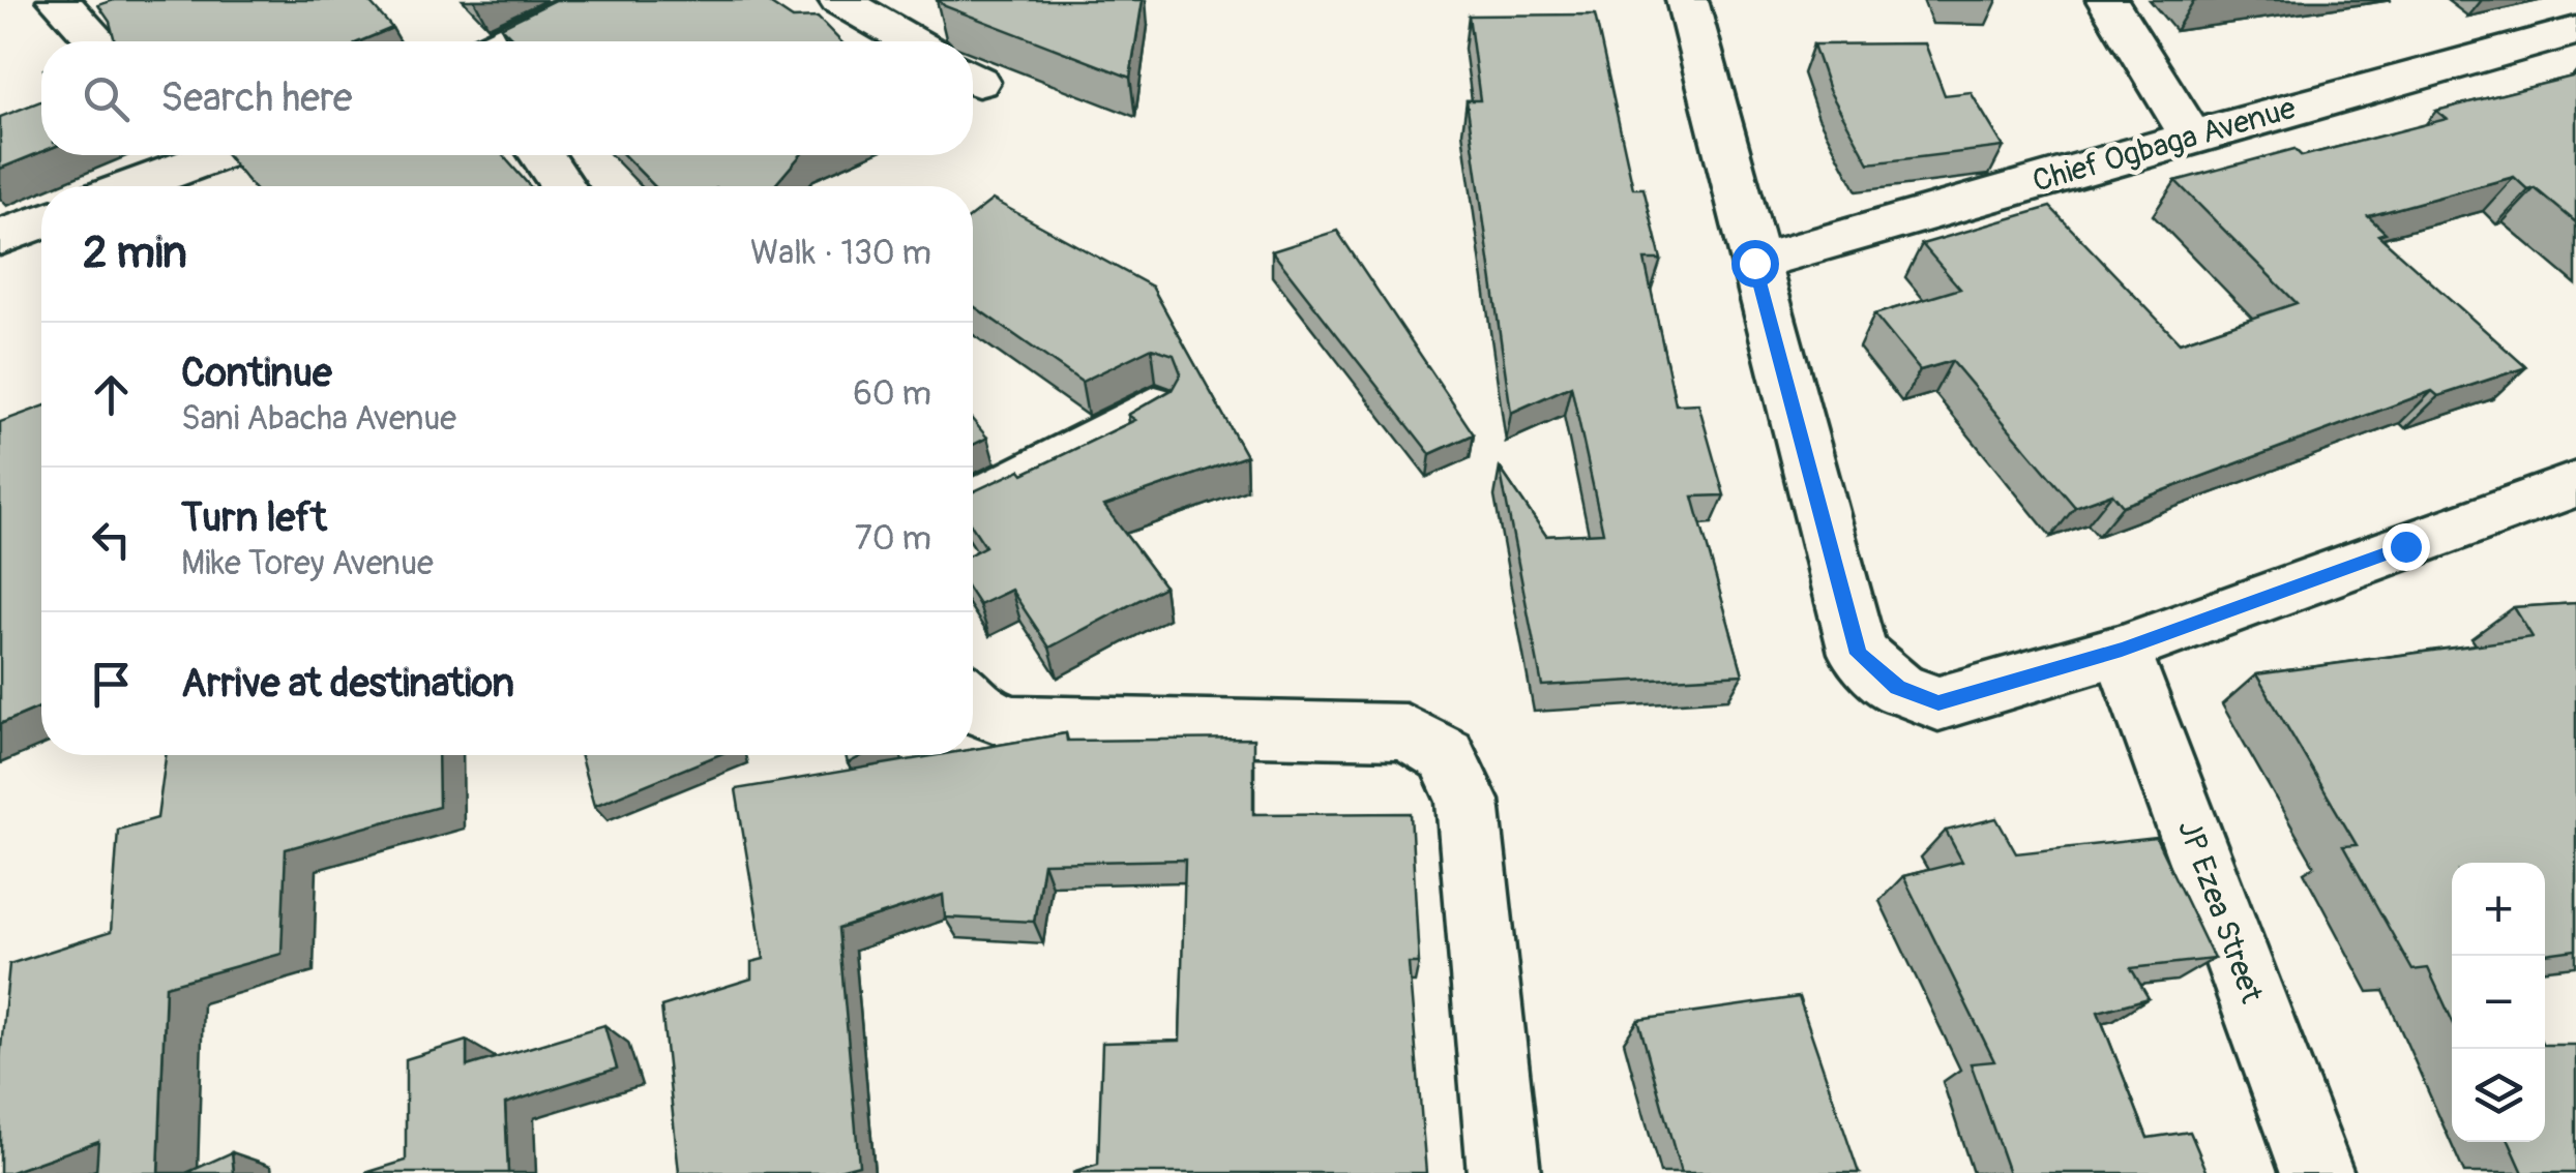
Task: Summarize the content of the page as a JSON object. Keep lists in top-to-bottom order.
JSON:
{
  "streets": {
    "street": ["Chief Ogbaga Avenue", "JP Ezea Street"]
  },
  "page": {
    "search": "Search here",
    "heading": ["2 min", "Walk · 130 m"],
    "list": [
      ["Continue", "Sani Abacha Avenue", "60 m"],
      ["Turn left", "Mike Torey Avenue", "70 m"],
      "Arrive at destination"
    ],
    "map_buttons": ["+", "−"]
  }
}
